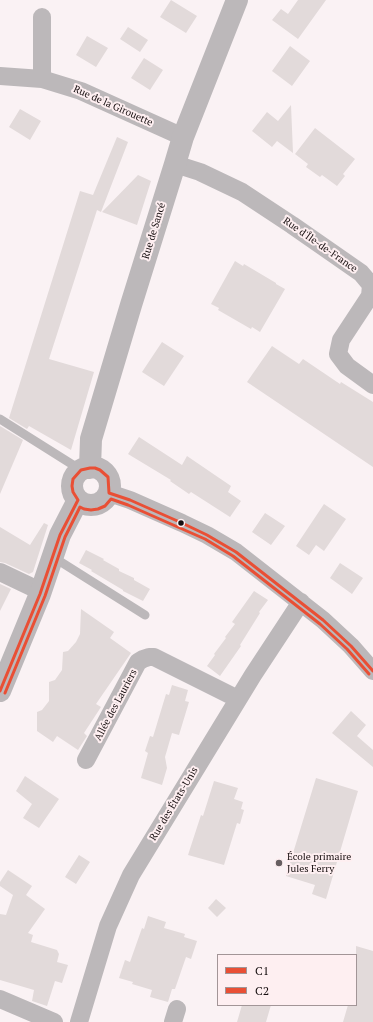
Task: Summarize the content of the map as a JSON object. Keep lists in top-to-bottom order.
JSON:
{
  "streets": {
    "street": [
      "Rue de la Girouette",
      "Rue de Sancé",
      "Rue d'Île-de-France",
      "Allée des Lauriers",
      "Rue des États-Unis"
    ]
  },
  "crossings": [
    ["Rue de la Girouette", "Rue de Sancé"],
    ["Rue de Sancé", "Rue d'Île-de-France"],
    ["Allée des Lauriers", "Rue des États-Unis"]
  ],
  "places": ["École primaire Jules Ferry"],
  "lines": ["transit line C1", "transit line C2"],
  "legend": ["C1", "C2"]
}
